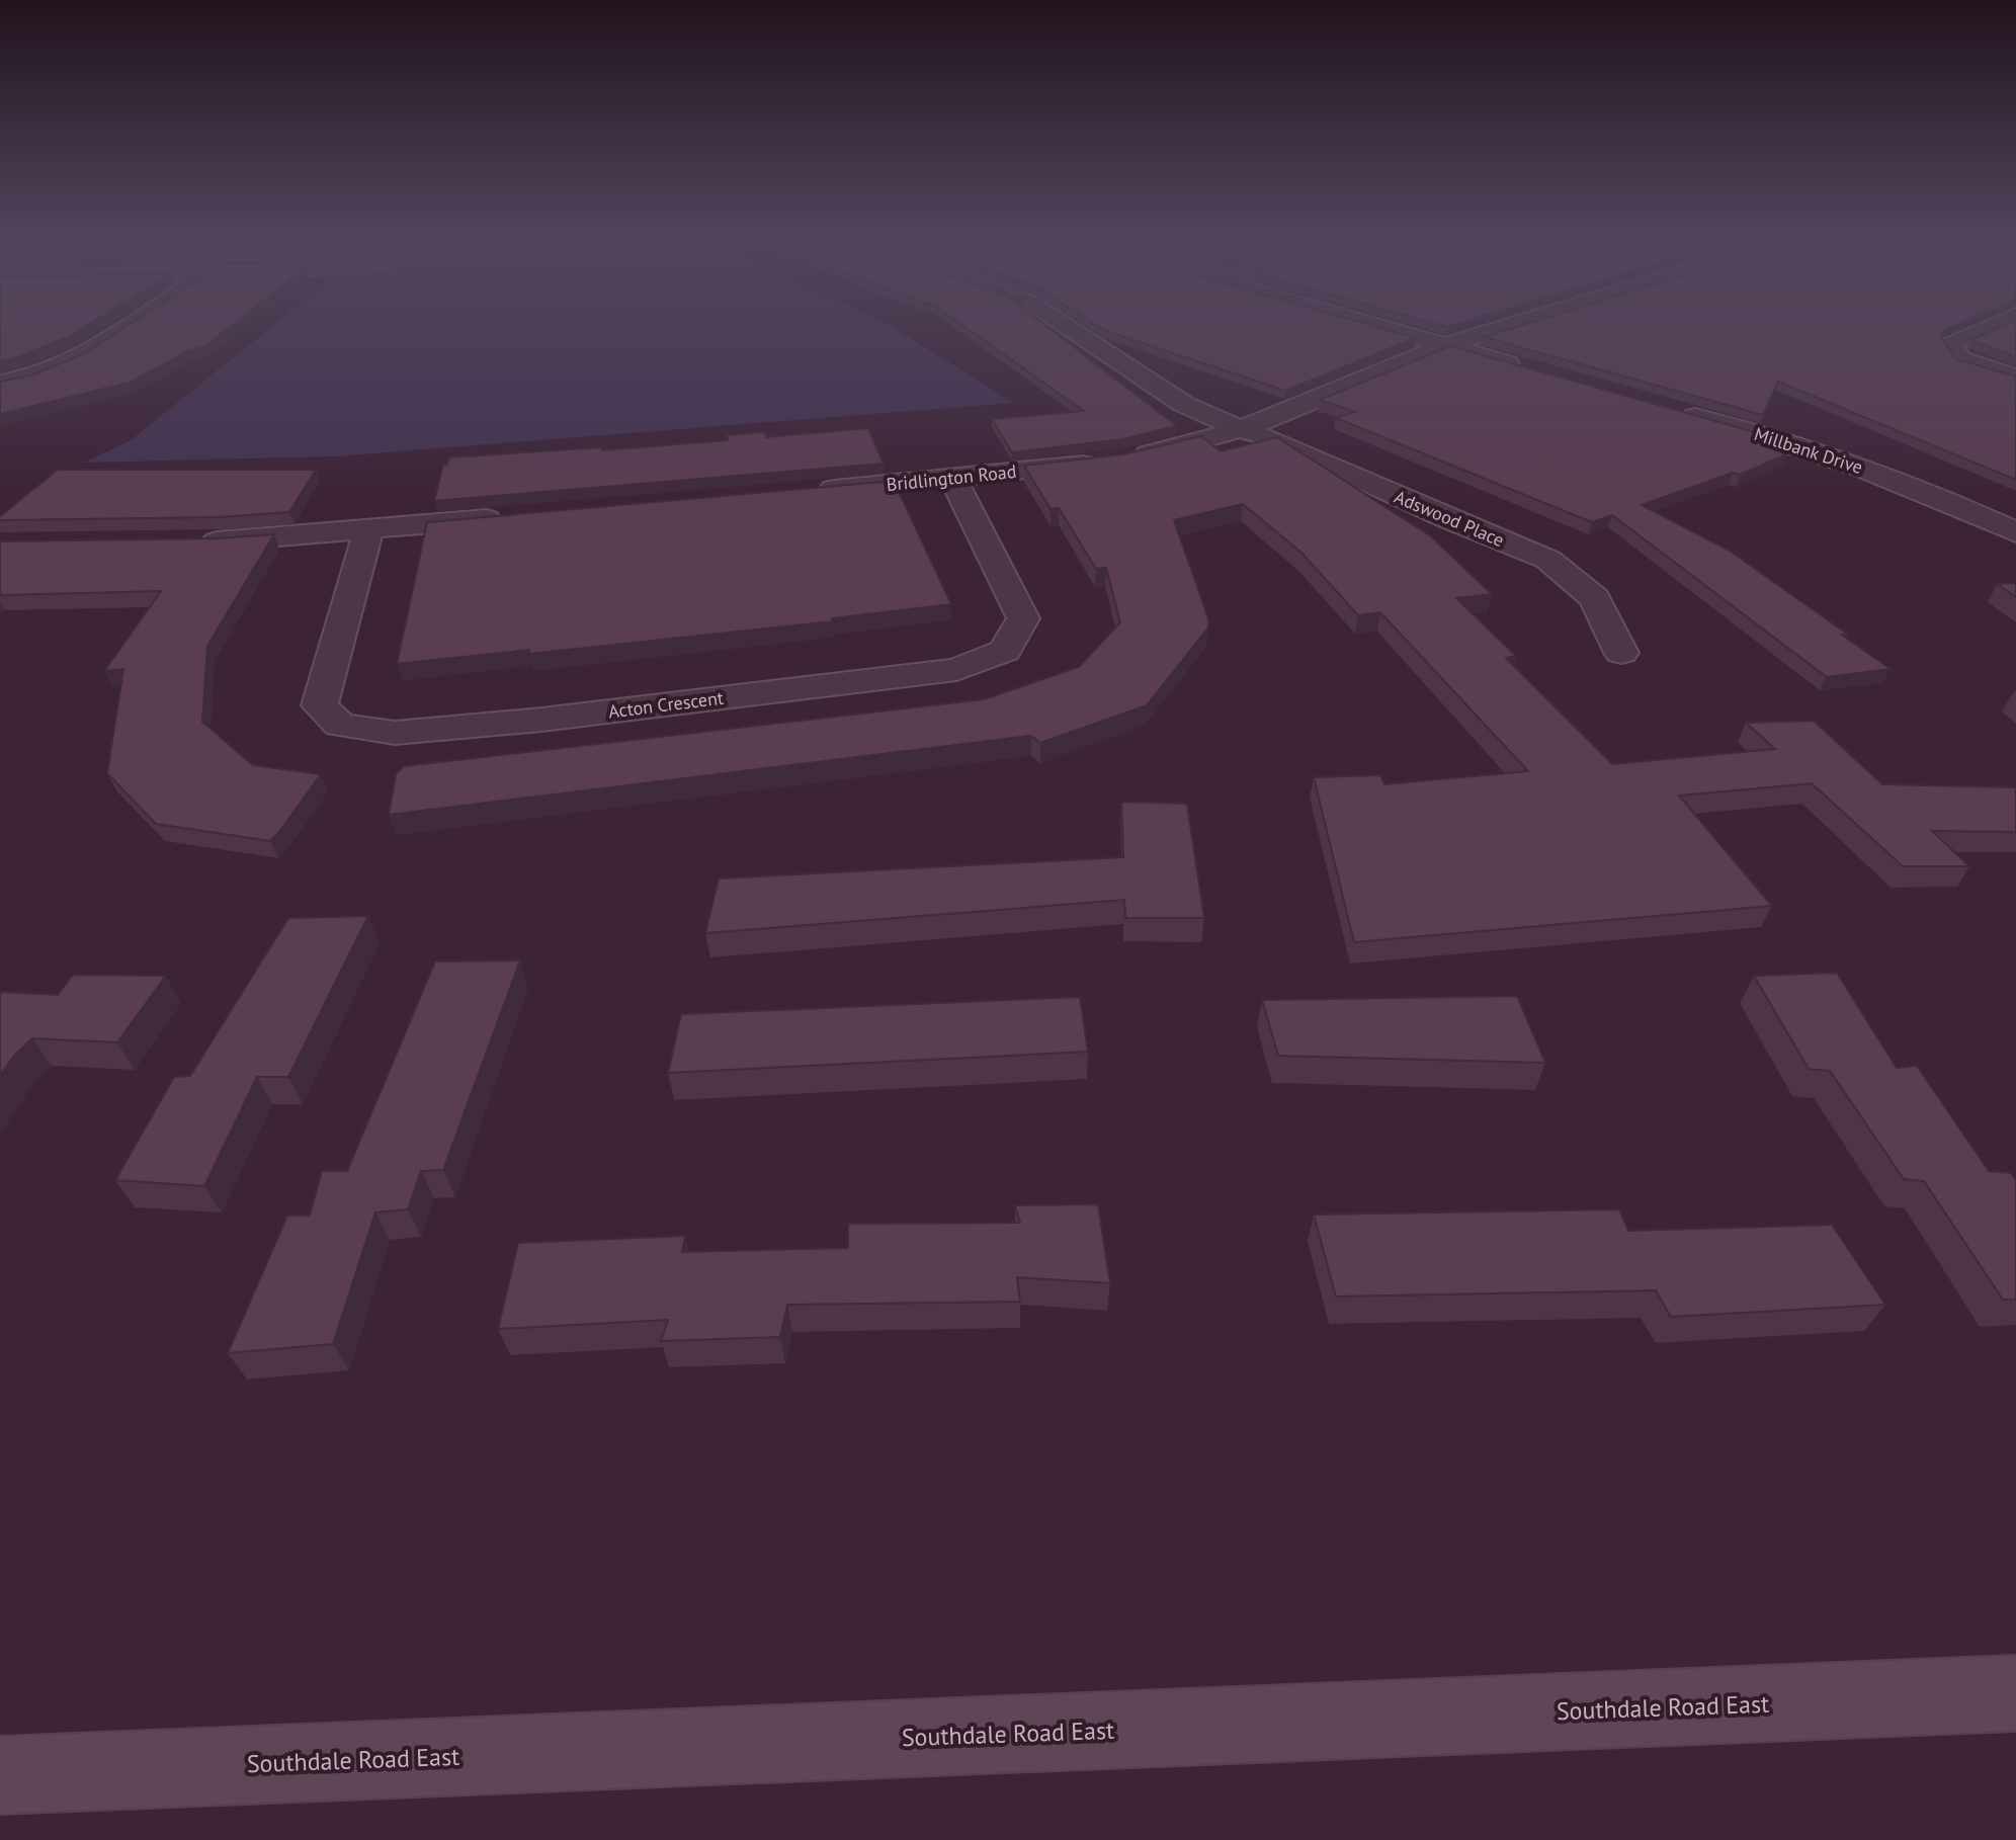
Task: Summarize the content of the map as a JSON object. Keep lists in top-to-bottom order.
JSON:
{
  "streets": {
    "main road": ["Southdale Road East"],
    "street": [
      "Millbank Drive",
      "Bridlington Road",
      "Adswood Place",
      "Acton Crescent"
    ]
  },
  "crossings": [
    ["Bridlington Road", "Adswood Place"],
    ["Bridlington Road", "Acton Crescent"]
  ]
}
